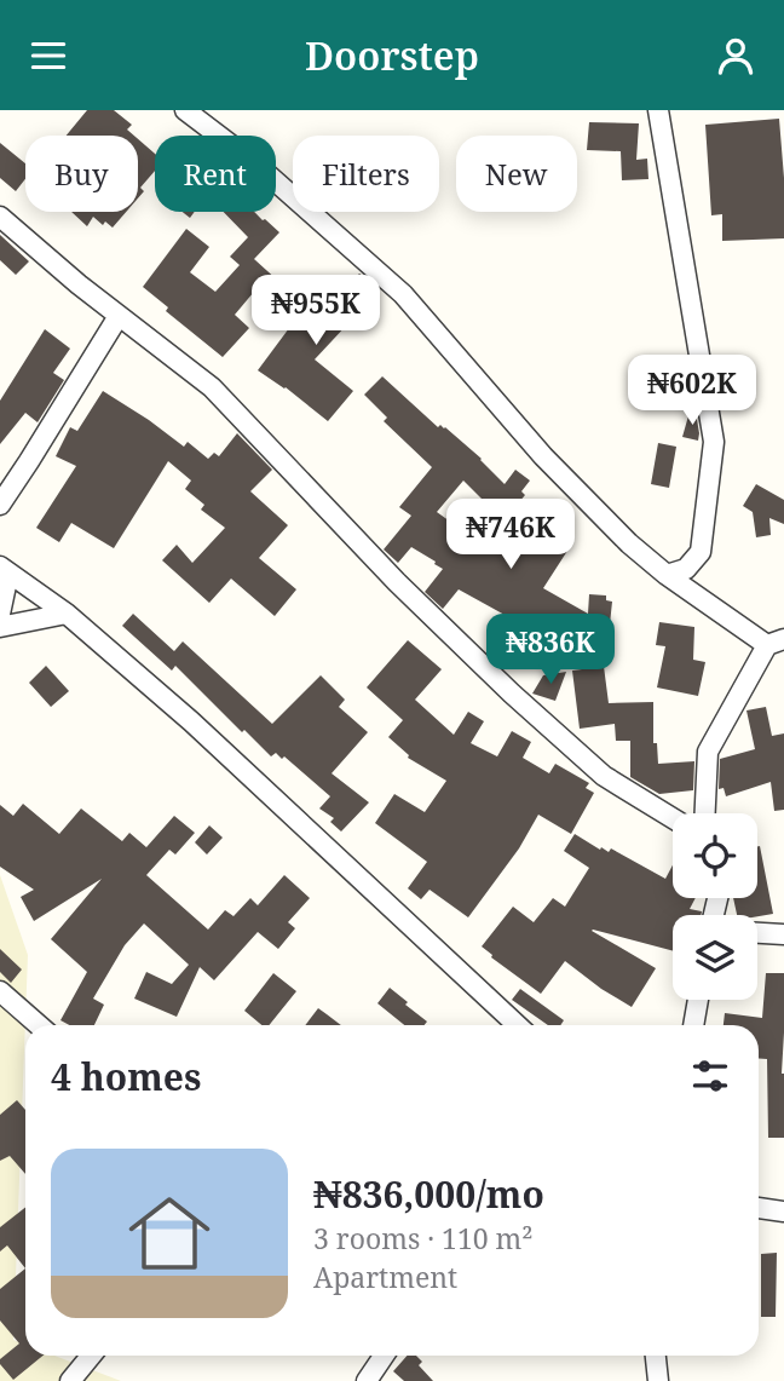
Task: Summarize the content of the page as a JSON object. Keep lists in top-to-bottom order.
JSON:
{
  "page": {
    "header": "Doorstep",
    "chip": [
      "Buy",
      "Rent",
      "Filters",
      "New"
    ],
    "price": [
      "₦955K",
      "₦602K",
      "₦746K",
      "₦836K"
    ],
    "heading": "4 homes",
    "list": [
      {
        "name": "₦836,000/mo",
        "note": "3 rooms · 110 m² · Apartment"
      }
    ]
  }
}
